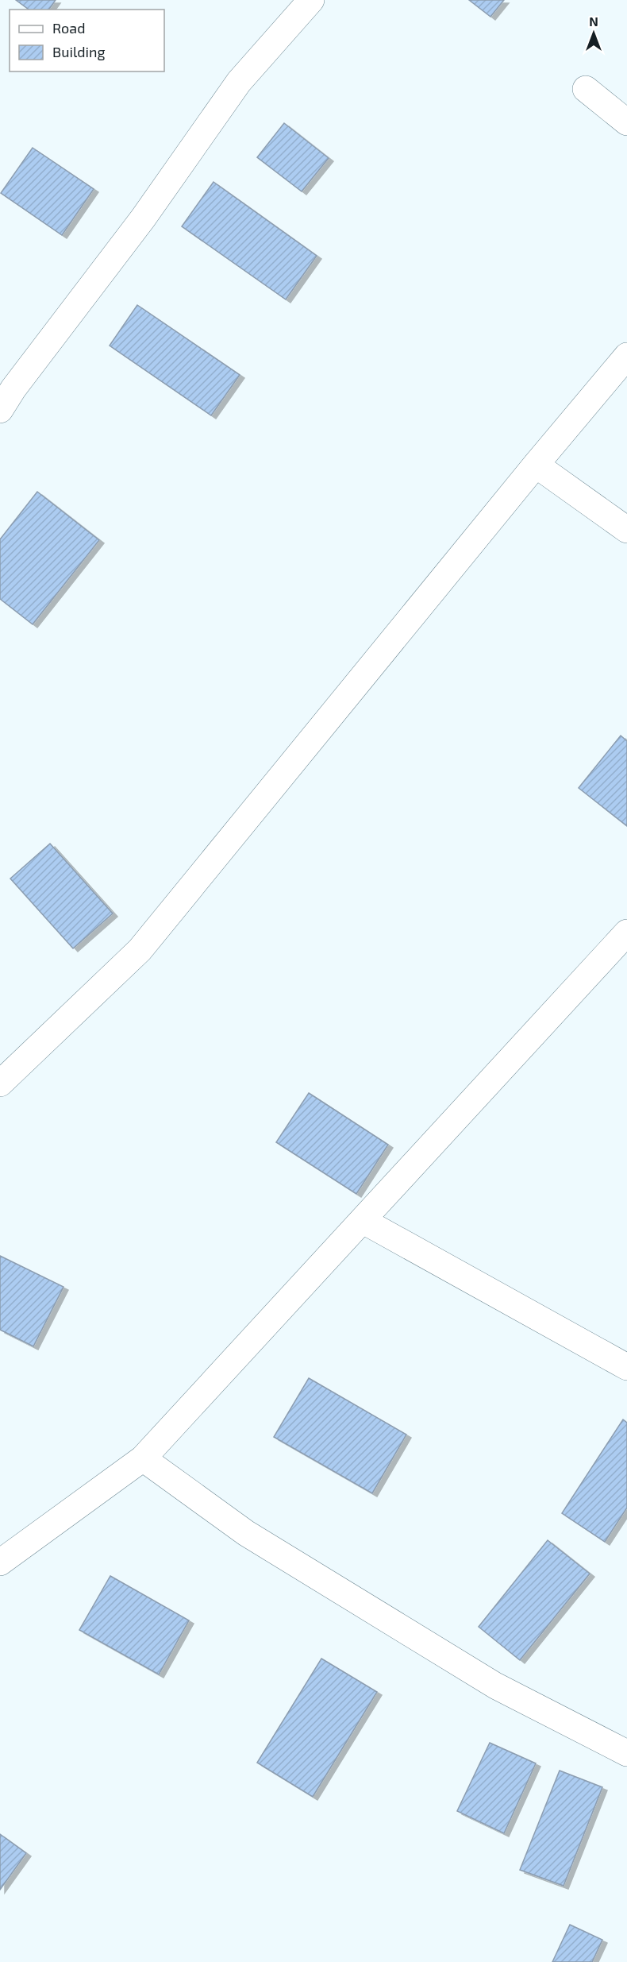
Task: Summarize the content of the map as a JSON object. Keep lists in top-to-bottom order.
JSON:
{
  "legend": ["Road", "Building"],
  "north": "top"
}
